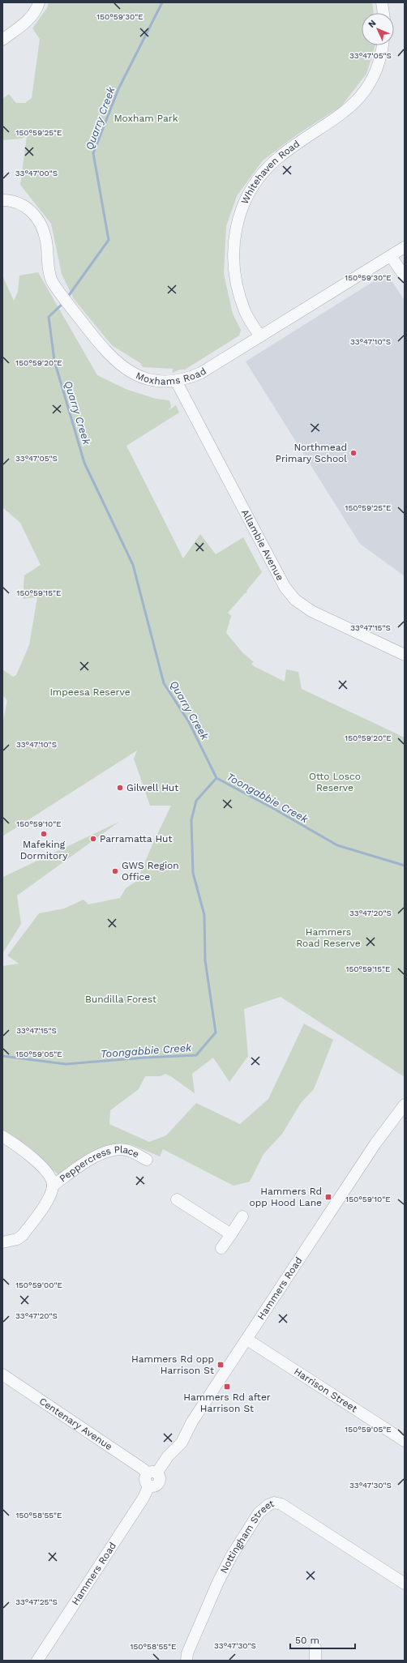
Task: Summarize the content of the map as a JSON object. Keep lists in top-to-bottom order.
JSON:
{
  "streets": {
    "street": [
      "Whitehaven Road",
      "Moxhams Road",
      "Allambie Avenue",
      "Peppercress Place",
      "Hammers Road",
      "Harrison Street",
      "Centenary Avenue",
      "Nottingham Street"
    ]
  },
  "crossings": [
    ["Whitehaven Road", "Moxhams Road"],
    ["Moxhams Road", "Allambie Avenue"],
    ["Hammers Road", "Harrison Street"],
    ["Hammers Road", "Centenary Avenue"]
  ],
  "water": ["Quarry Creek", "Toongabbie Creek"],
  "parks": [
    "Moxham Park",
    "Impeesa Reserve",
    "Otto Losco Reserve",
    "Hammers Road Reserve",
    "Bundilla Forest"
  ],
  "places": {
    "other": [
      "Northmead Primary School",
      "Gilwell Hut",
      "Mafeking Dormitory",
      "Parramatta Hut",
      "GWS Region Office"
    ],
    "transit": ["Hammers Rd opp Hood Lane", "Hammers Rd opp Harrison St", "Hammers Rd after Harrison St"]
  },
  "scale_bar": "50 m",
  "north": "top left",
  "coordinates": [
    "150°59'30\"E",
    "33°47'05\"S",
    "150°59'25\"E",
    "33°47'00\"S",
    "33°47'10\"S",
    "150°59'20\"E",
    "150°59'15\"E",
    "33°47'15\"S",
    "150°59'10\"E",
    "33°47'20\"S",
    "150°59'05\"E",
    "150°59'00\"E",
    "33°47'30\"S",
    "150°58'55\"E",
    "33°47'25\"S"
  ]
}
